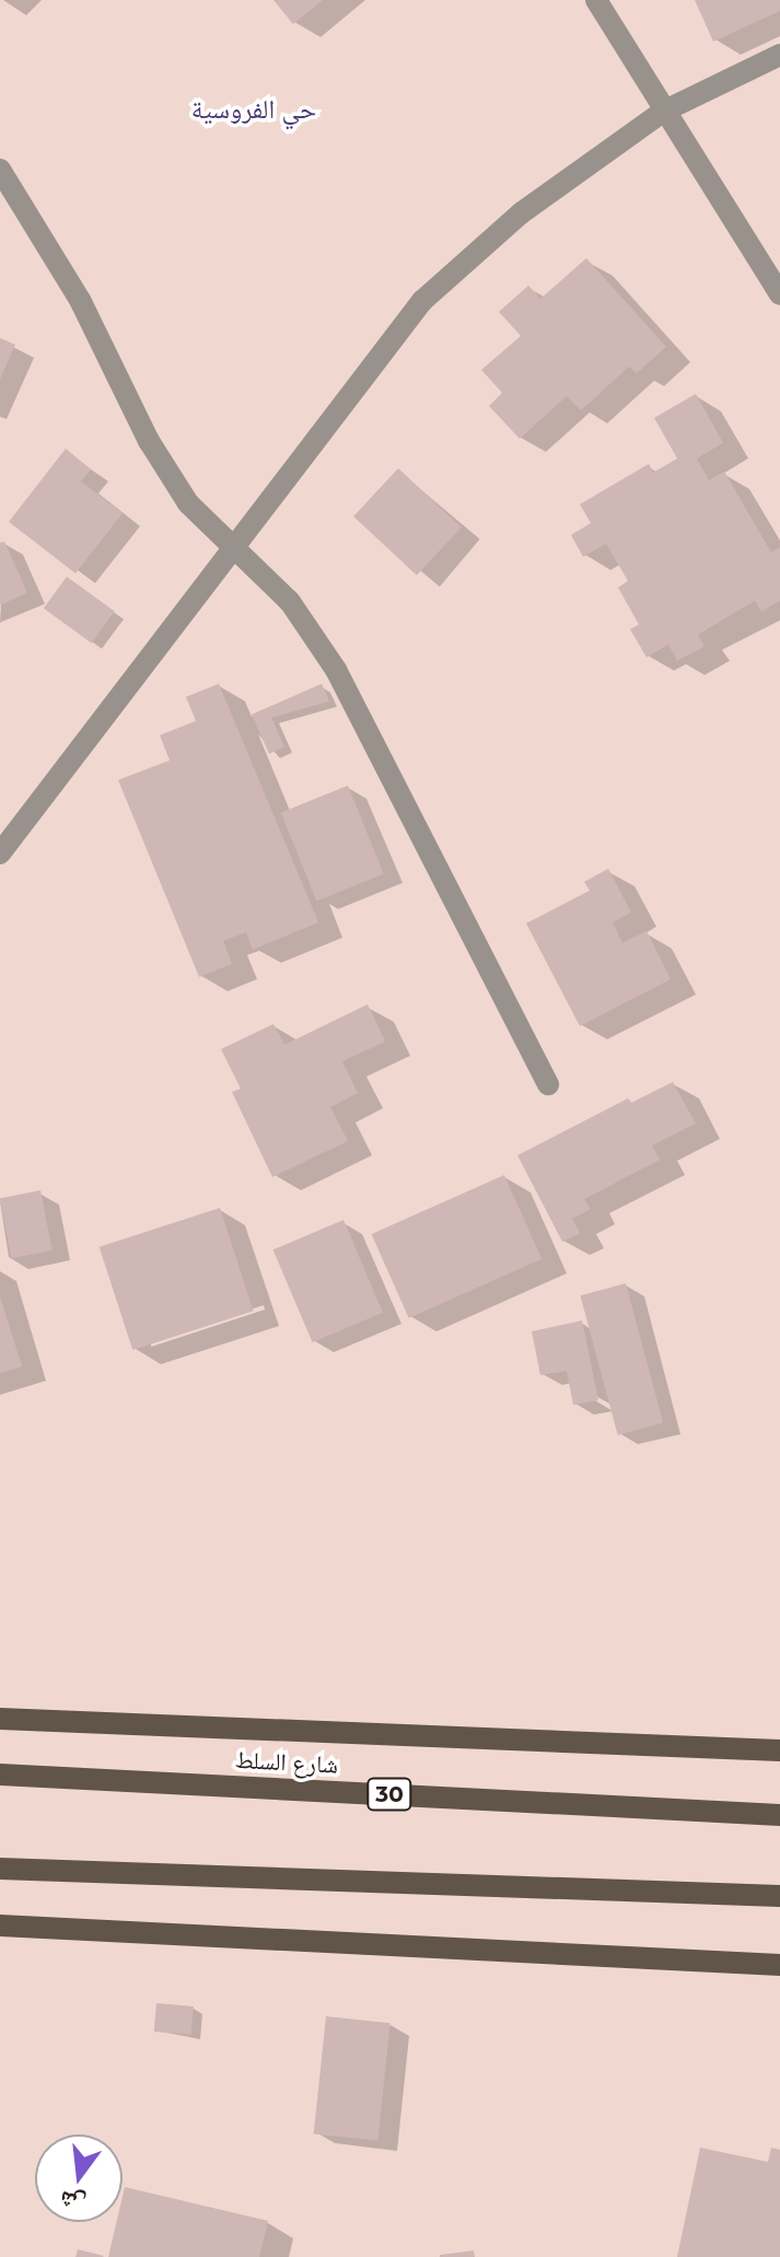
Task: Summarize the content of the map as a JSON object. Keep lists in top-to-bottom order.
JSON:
{
  "streets": {
    "main road": ["شارع السلط", "30"]
  },
  "districts": ["حي الفروسية"],
  "north": "bottom"
}
